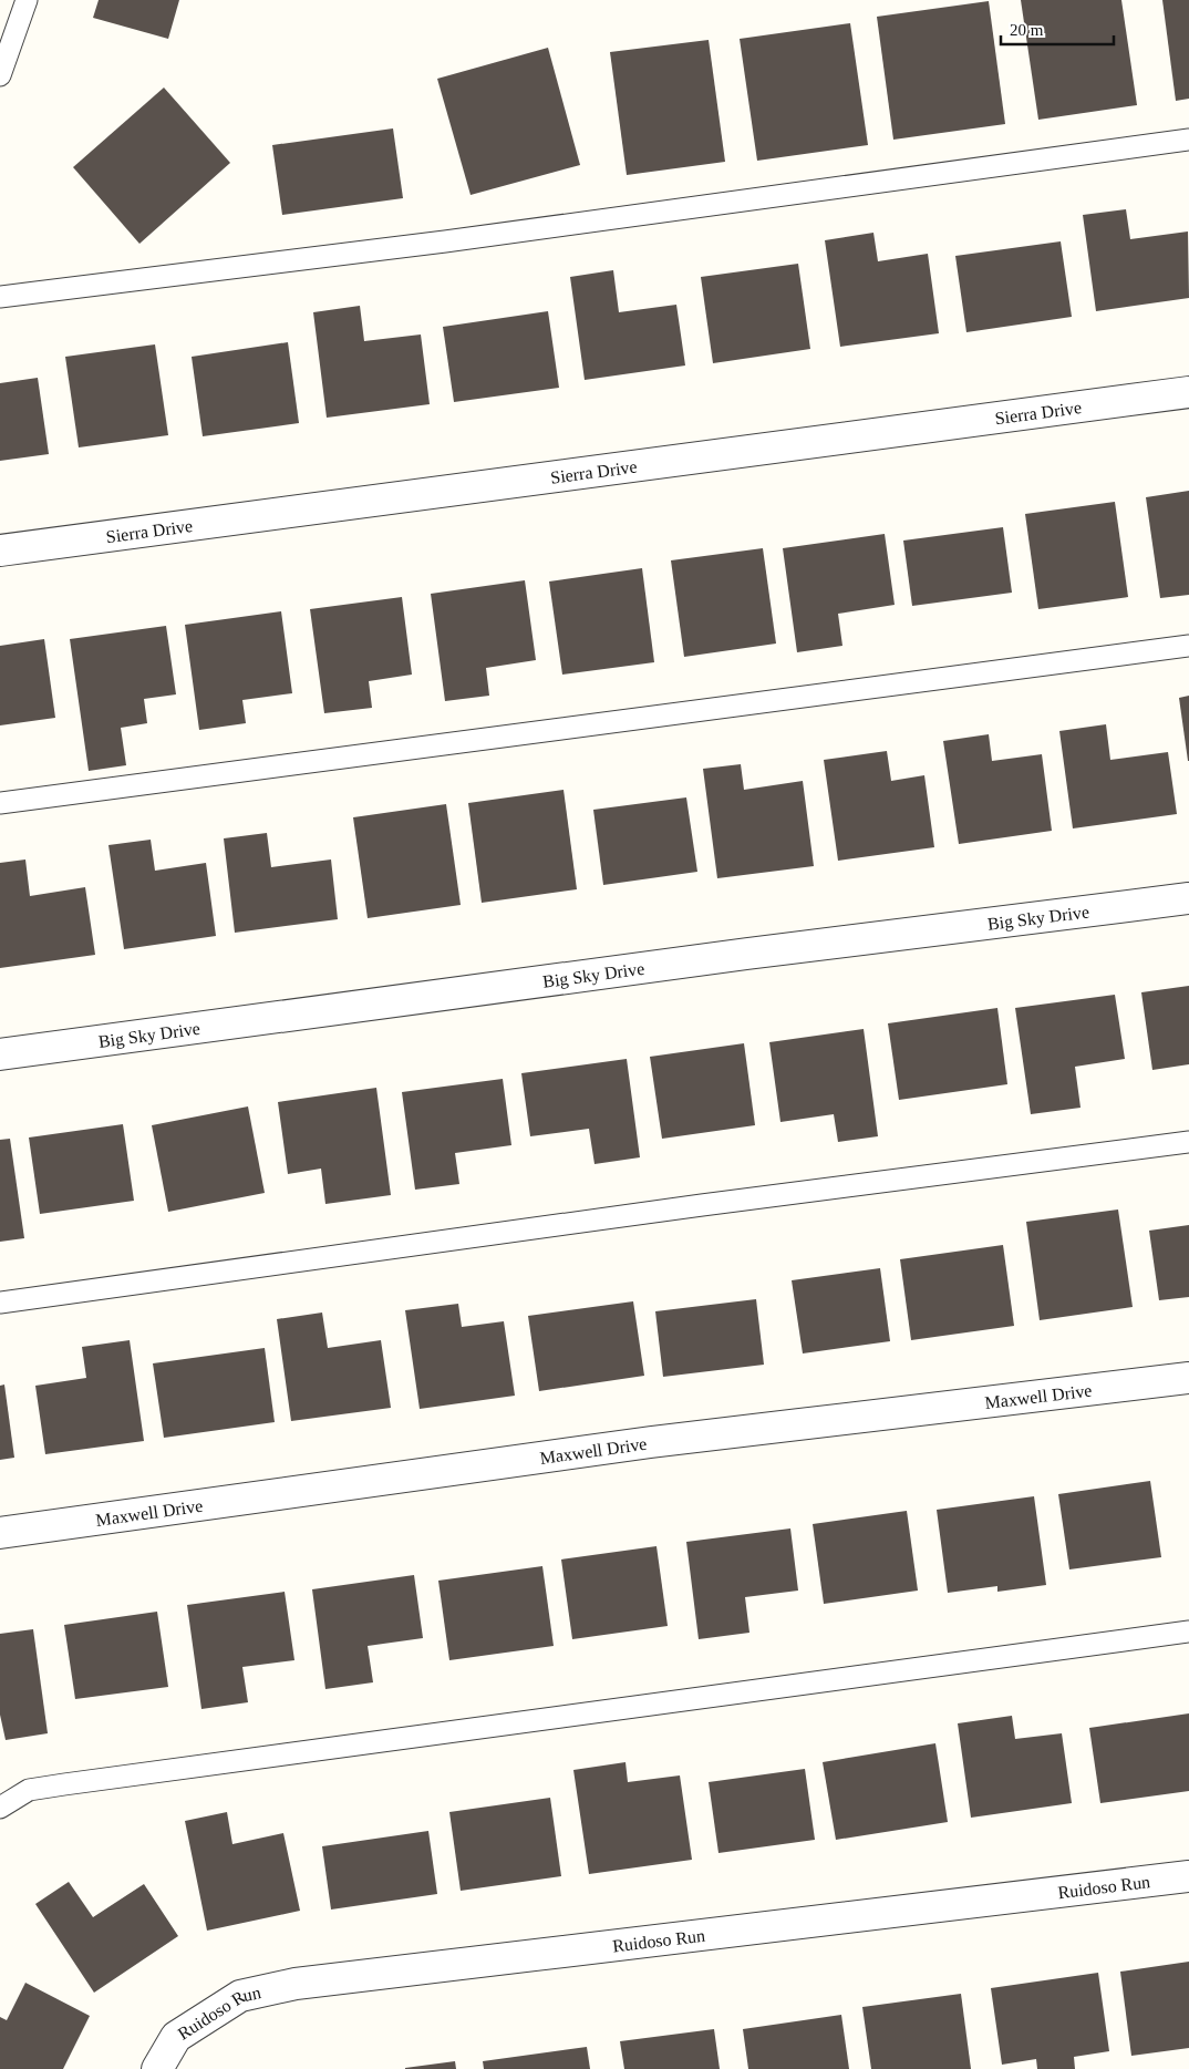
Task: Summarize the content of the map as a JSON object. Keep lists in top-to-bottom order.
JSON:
{
  "streets": {
    "street": [
      "Sierra Drive",
      "Big Sky Drive",
      "Maxwell Drive",
      "Ruidoso Run"
    ]
  },
  "scale_bar": "20 m"
}
